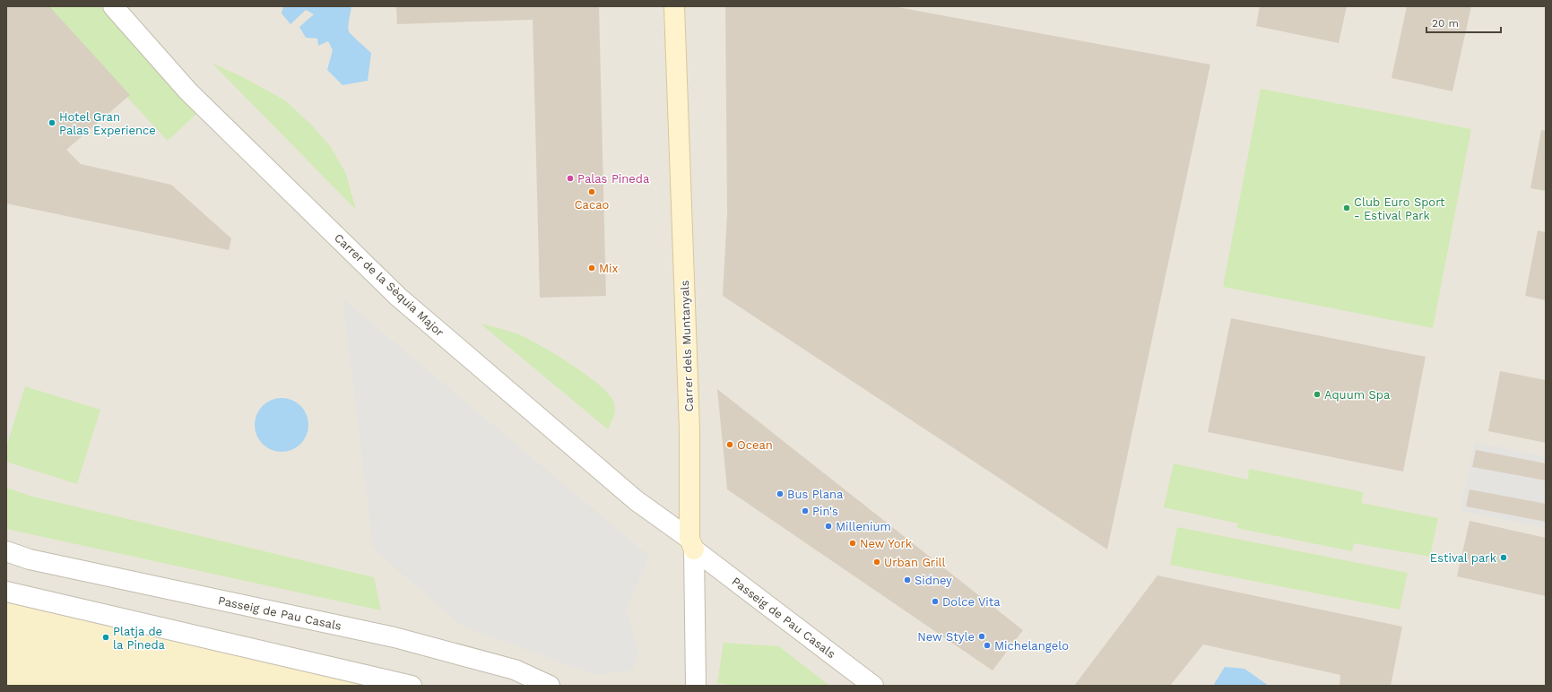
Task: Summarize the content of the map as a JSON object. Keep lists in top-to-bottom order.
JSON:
{
  "streets": {
    "street": ["Carrer de la Sèquia Major", "Carrer dels Muntanyals", "Passeig de Pau Casals"]
  },
  "crossings": [
    ["Carrer de la Sèquia Major", "Carrer dels Muntanyals"],
    ["Carrer de la Sèquia Major", "Passeig de Pau Casals"],
    ["Carrer dels Muntanyals", "Passeig de Pau Casals"]
  ],
  "places": [
    "Hotel Gran Palas Experience",
    "Palas Pineda",
    "Cacao",
    "Club Euro Sport - Estival Park",
    "Mix",
    "Aquum Spa",
    "Ocean",
    "Bus Plana",
    "Pin's",
    "Millenium",
    "New York",
    "Estival park",
    "Urban Grill",
    "Sidney",
    "Dolce Vita",
    "New Style",
    "Platja de la Pineda",
    "Michelangelo"
  ],
  "scale_bar": "20 m"
}
